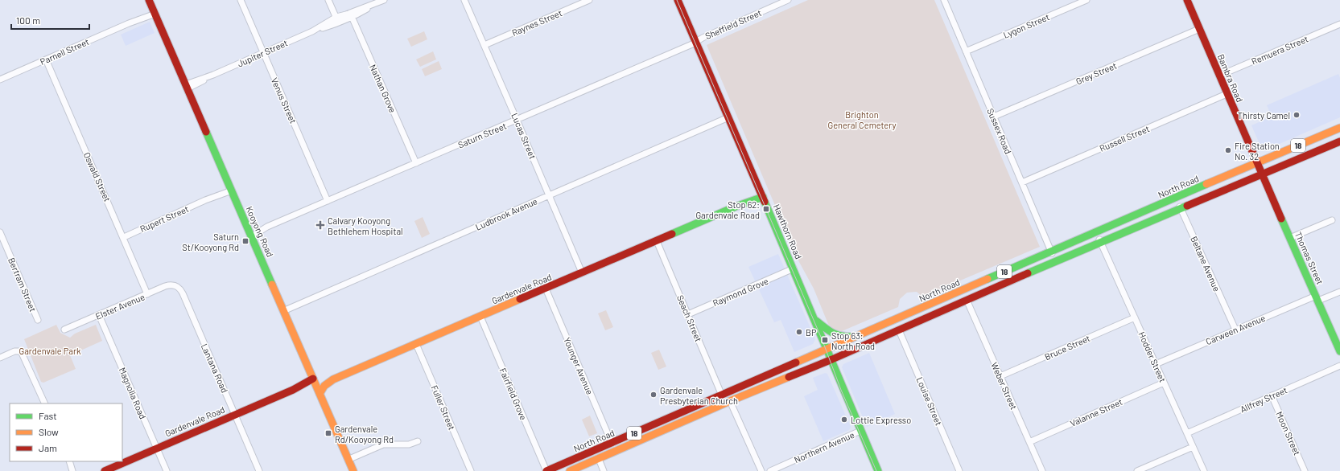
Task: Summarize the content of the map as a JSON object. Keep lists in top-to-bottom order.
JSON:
{
  "streets": {
    "main road": [
      "Bambra Road",
      "18",
      "North Road",
      "Kooyong Road",
      "Hawthorn Road",
      "Thomas Street",
      "Gardenvale Road"
    ],
    "street": [
      "Raynes Street",
      "Sheffield Street",
      "Lygon Street",
      "Remuera Street",
      "Parnell Street",
      "Jupiter Street",
      "Grey Street",
      "Nathan Grove",
      "Venus Street",
      "Sussex Road",
      "Saturn Street",
      "Lucas Street",
      "Russell Street",
      "Oswald Street",
      "Ludbrook Avenue",
      "Rupert Street",
      "Beltane Avenue",
      "Bertram Street",
      "Raymond Grove",
      "Elster Avenue",
      "Seach Street",
      "Carween Avenue",
      "Bruce Street",
      "Hodder Street",
      "Younger Avenue",
      "Lantana Road",
      "Weber Street",
      "Magnolia Road",
      "Fairfield Grove",
      "Allfrey Street",
      "Louise Street",
      "Fuller Street",
      "Valanne Street",
      "Moon Street",
      "Northern Avenue"
    ]
  },
  "crossings": [
    ["Raynes Street", "Lucas Street"],
    ["Sheffield Street", "Saturn Street"],
    ["Sheffield Street", "Hawthorn Road"],
    ["Lygon Street", "Sussex Road"],
    ["Remuera Street", "Bambra Road"],
    ["Parnell Street", "Oswald Street"],
    ["Parnell Street", "Kooyong Road"],
    ["Jupiter Street", "Nathan Grove"],
    ["Jupiter Street", "Venus Street"],
    ["Jupiter Street", "Kooyong Road"],
    ["Grey Street", "Bambra Road"],
    ["Grey Street", "Sussex Road"],
    ["Bambra Road", "Russell Street"],
    ["Bambra Road", "North Road"],
    ["Bambra Road", "Thomas Street"],
    ["Nathan Grove", "Saturn Street"],
    ["Venus Street", "Saturn Street"],
    ["Sussex Road", "Russell Street"],
    ["Sussex Road", "North Road"],
    ["Saturn Street", "Lucas Street"],
    ["Saturn Street", "Kooyong Road"],
    ["Saturn Street", "Hawthorn Road"],
    ["Lucas Street", "Ludbrook Avenue"],
    ["Lucas Street", "Gardenvale Road"],
    ["Oswald Street", "Rupert Street"],
    ["Oswald Street", "Elster Avenue"],
    ["North Road", "Hawthorn Road"],
    ["North Road", "Thomas Street"],
    ["North Road", "Beltane Avenue"],
    ["North Road", "Seach Street"],
    ["North Road", "Hodder Street"],
    ["North Road", "Younger Avenue"],
    ["North Road", "Weber Street"],
    ["North Road", "Fairfield Grove"],
    ["North Road", "Louise Street"],
    ["Ludbrook Avenue", "Kooyong Road"],
    ["Ludbrook Avenue", "Hawthorn Road"],
    ["Rupert Street", "Kooyong Road"],
    ["Kooyong Road", "Gardenvale Road"],
    ["Hawthorn Road", "Gardenvale Road"],
    ["Hawthorn Road", "Raymond Grove"],
    ["Hawthorn Road", "Northern Avenue"],
    ["Thomas Street", "Carween Avenue"],
    ["Beltane Avenue", "Carween Avenue"],
    ["Gardenvale Road", "Seach Street"],
    ["Gardenvale Road", "Younger Avenue"],
    ["Gardenvale Road", "Lantana Road"],
    ["Gardenvale Road", "Magnolia Road"],
    ["Gardenvale Road", "Fairfield Grove"],
    ["Gardenvale Road", "Fuller Street"],
    ["Raymond Grove", "Seach Street"],
    ["Elster Avenue", "Lantana Road"],
    ["Elster Avenue", "Magnolia Road"],
    ["Carween Avenue", "Hodder Street"],
    ["Bruce Street", "Hodder Street"],
    ["Bruce Street", "Weber Street"],
    ["Hodder Street", "Allfrey Street"],
    ["Hodder Street", "Valanne Street"],
    ["Weber Street", "Valanne Street"],
    ["Allfrey Street", "Moon Street"]
  ],
  "parks": ["Brighton General Cemetery", "Gardenvale Park"],
  "places": {
    "other": [
      "Thirsty Camel",
      "Fire Station No. 32",
      "BP",
      "Gardenvale Presbyterian Church",
      "Lottie Expresso"
    ],
    "transit": [
      "Stop 62: Gardenvale Road",
      "Saturn St/Kooyong Rd",
      "Stop 63: North Road",
      "Gardenvale Rd/Kooyong Rd"
    ],
    "health": ["Calvary Kooyong Bethlehem Hospital"]
  },
  "legend": ["Fast", "Slow", "Jam"],
  "scale_bar": "100 m"
}
